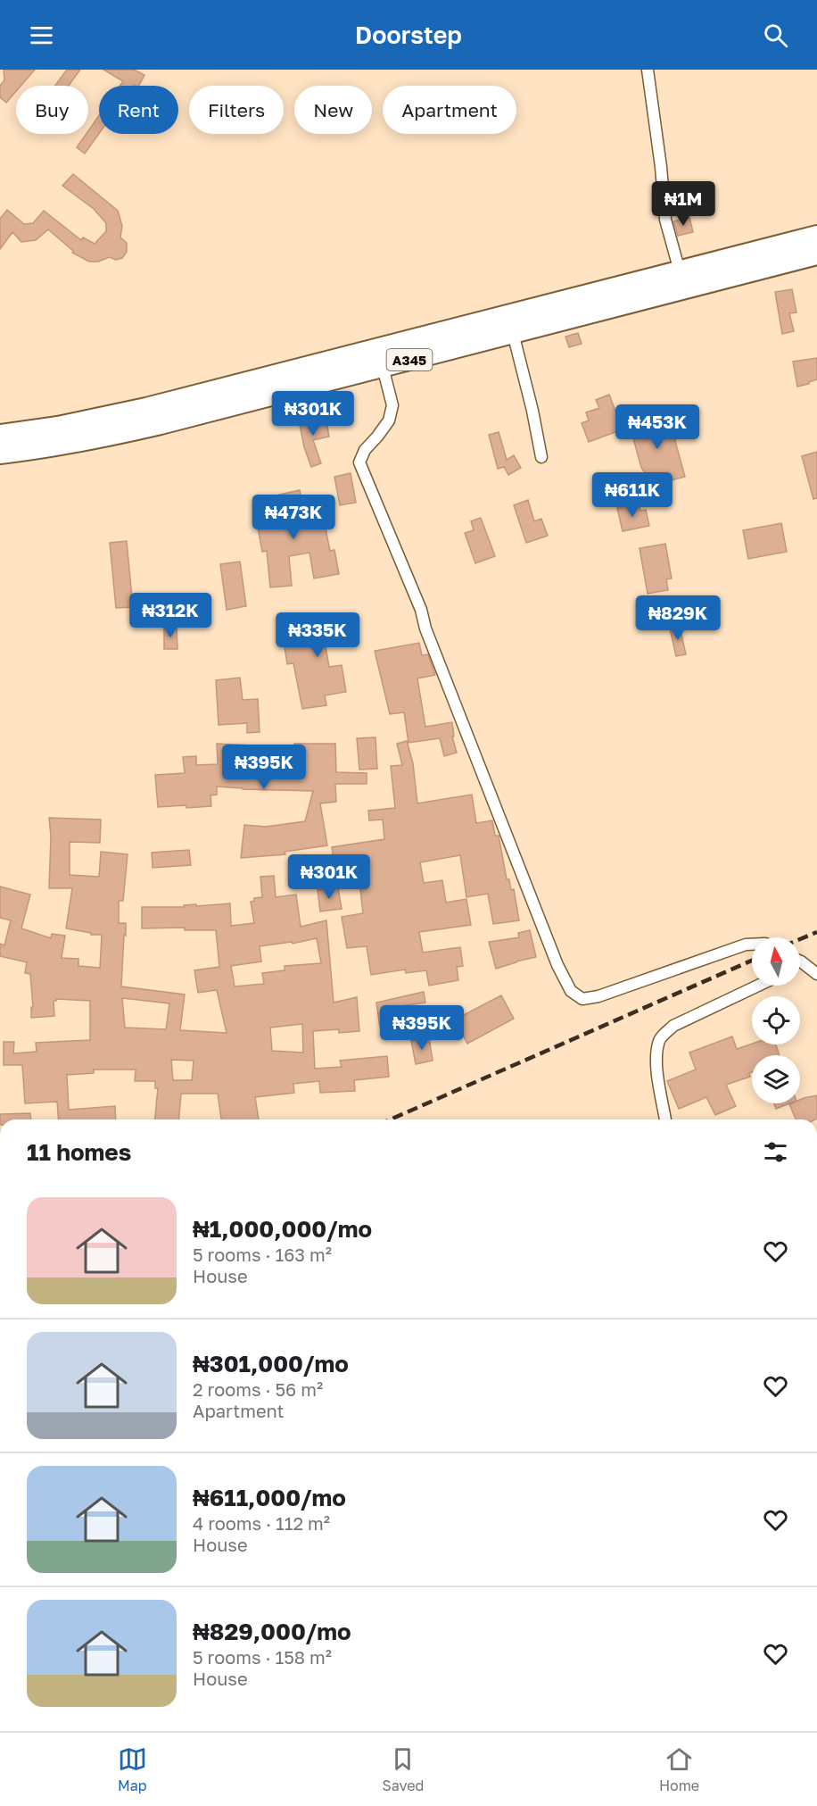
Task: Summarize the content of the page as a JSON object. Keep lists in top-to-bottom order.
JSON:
{
  "streets": {
    "highway": ["A345"]
  },
  "north": "top",
  "page": {
    "header": "Doorstep",
    "chip": [
      "Buy",
      "Rent",
      "Filters",
      "New",
      "Apartment"
    ],
    "price": [
      "₦1M",
      "₦301K",
      "₦453K",
      "₦611K",
      "₦473K",
      "₦312K",
      "₦829K",
      "₦335K",
      "₦395K",
      "₦301K",
      "₦395K"
    ],
    "heading": "11 homes",
    "list": [
      {
        "name": "₦1,000,000/mo",
        "note": "5 rooms · 163 m² · House"
      },
      {
        "name": "₦301,000/mo",
        "note": "2 rooms · 56 m² · Apartment"
      },
      {
        "name": "₦611,000/mo",
        "note": "4 rooms · 112 m² · House"
      },
      {
        "name": "₦829,000/mo",
        "note": "5 rooms · 158 m² · House"
      }
    ],
    "tabs": ["Map", "Saved", "Home"]
  }
}
